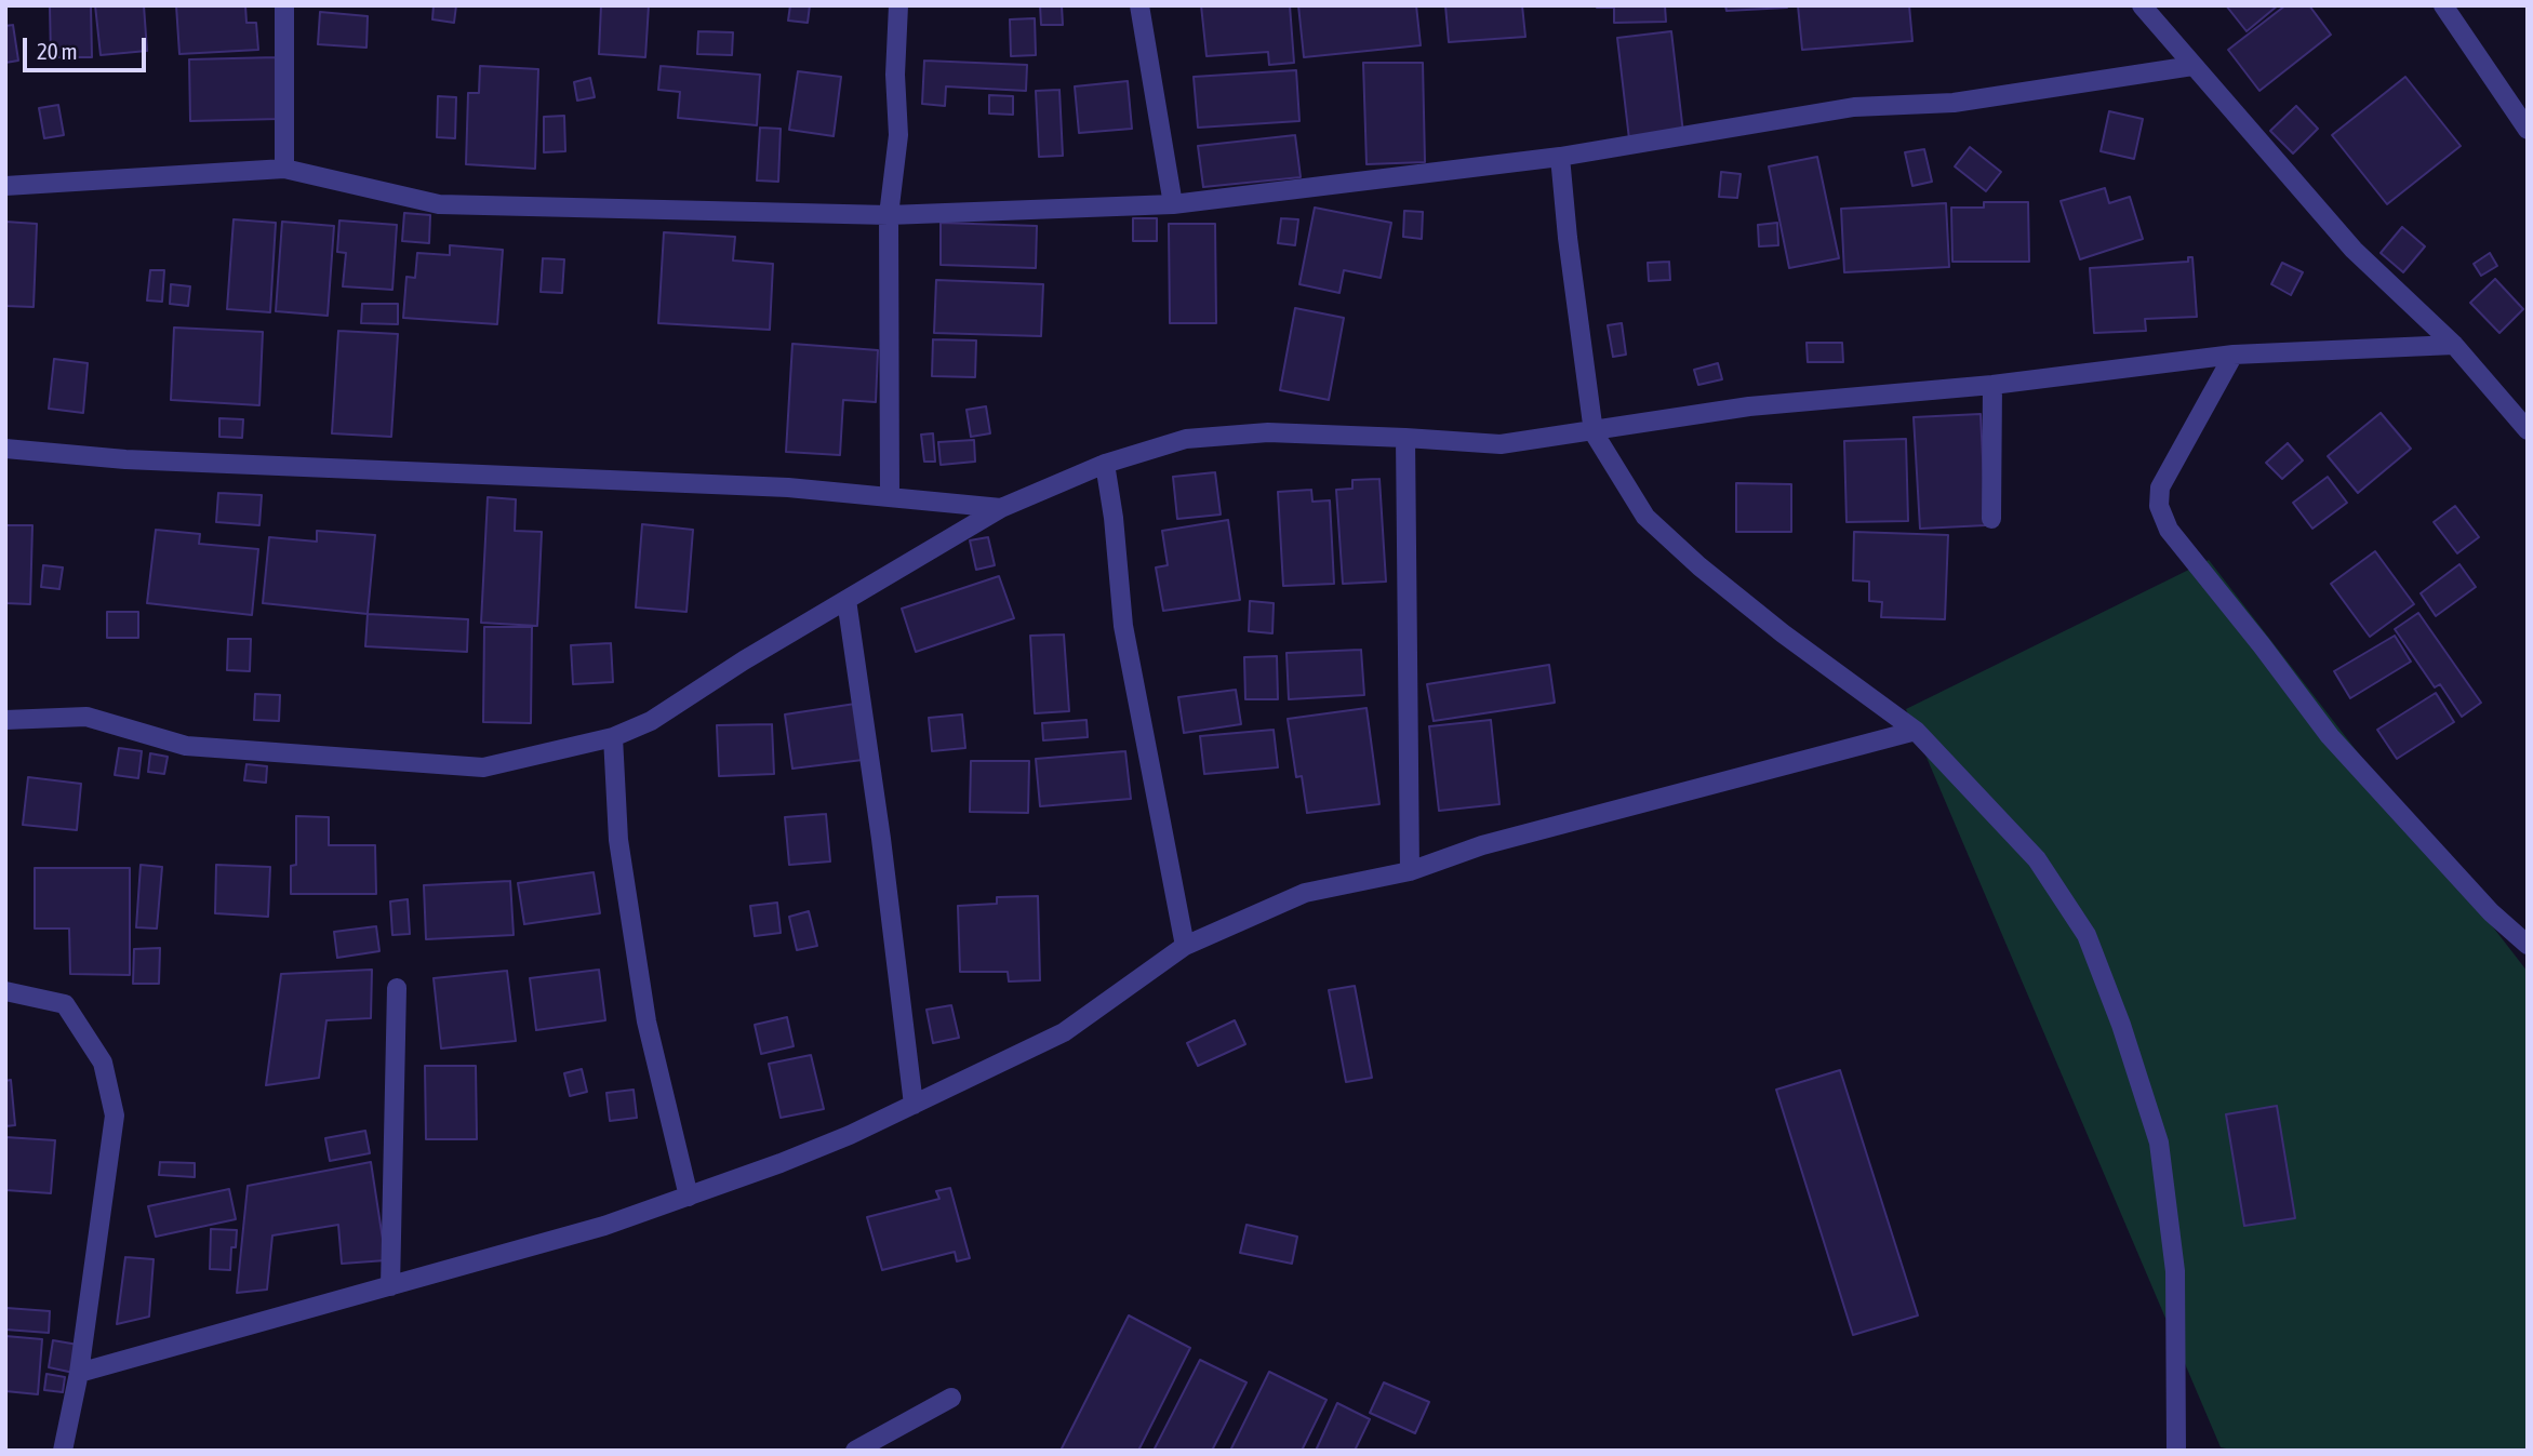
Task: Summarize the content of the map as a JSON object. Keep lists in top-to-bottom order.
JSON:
{
  "scale_bar": "20 m"
}
